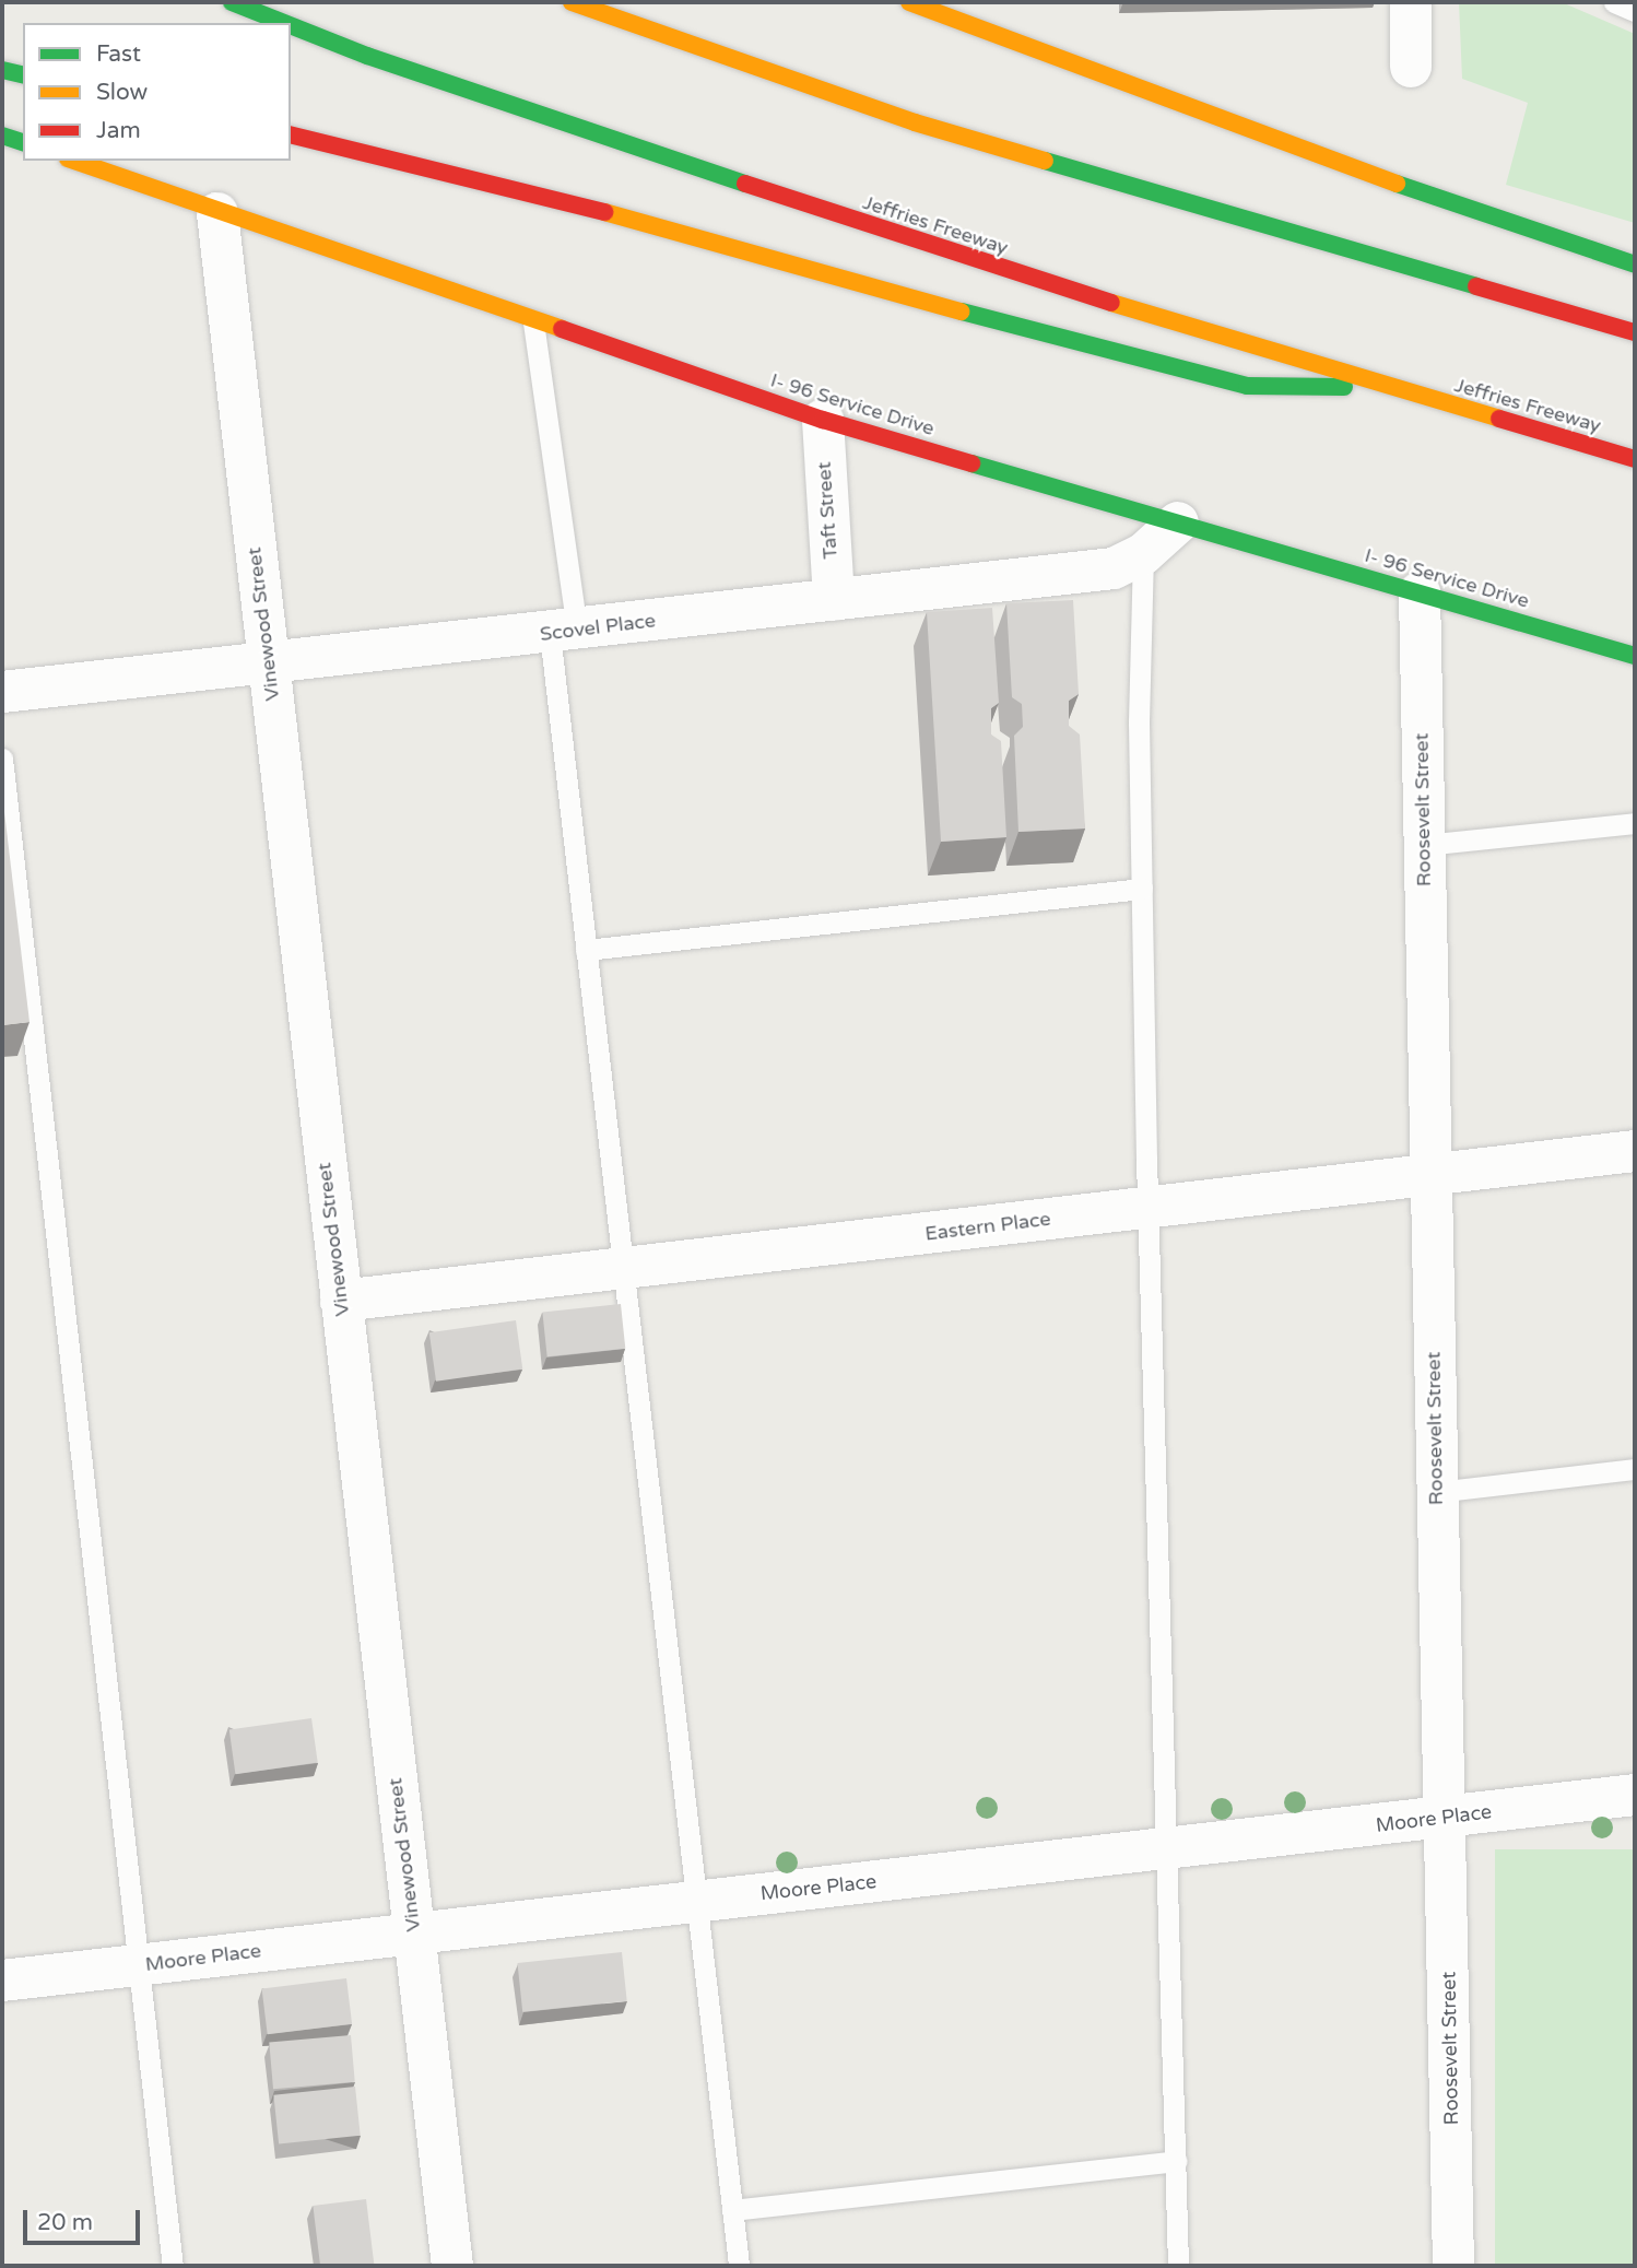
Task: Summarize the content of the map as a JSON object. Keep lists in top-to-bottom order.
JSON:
{
  "streets": {
    "main road": ["Jeffries Freeway", "I- 96 Service Drive"],
    "street": [
      "Taft Street",
      "Vinewood Street",
      "Scovel Place",
      "Roosevelt Street",
      "Eastern Place",
      "Moore Place"
    ]
  },
  "crossings": [
    ["I- 96 Service Drive", "Taft Street"],
    ["I- 96 Service Drive", "Vinewood Street"],
    ["I- 96 Service Drive", "Scovel Place"],
    ["I- 96 Service Drive", "Roosevelt Street"],
    ["Taft Street", "Scovel Place"],
    ["Vinewood Street", "Scovel Place"],
    ["Vinewood Street", "Eastern Place"],
    ["Vinewood Street", "Moore Place"],
    ["Roosevelt Street", "Eastern Place"],
    ["Roosevelt Street", "Moore Place"]
  ],
  "legend": ["Fast", "Slow", "Jam"],
  "scale_bar": "20 m"
}
